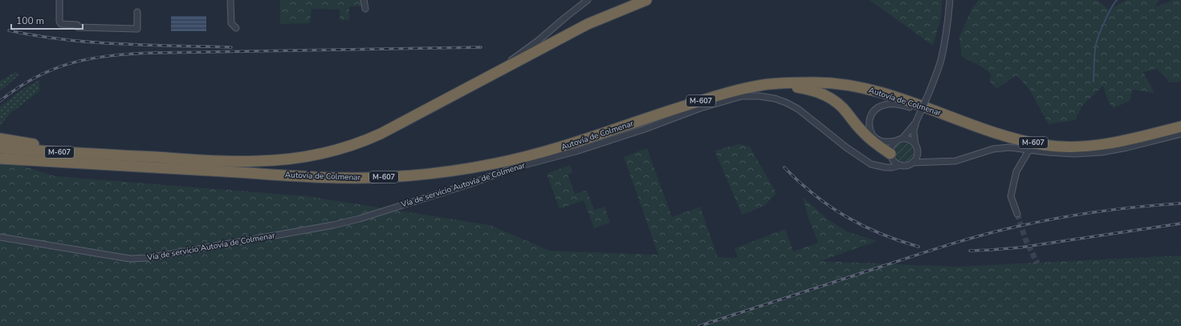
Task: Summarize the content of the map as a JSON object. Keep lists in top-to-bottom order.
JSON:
{
  "streets": {
    "highway": ["M-607", "Autovía de Colmenar"],
    "street": ["Vía de servicio Autovía de Colmenar"]
  },
  "scale_bar": "100 m"
}
